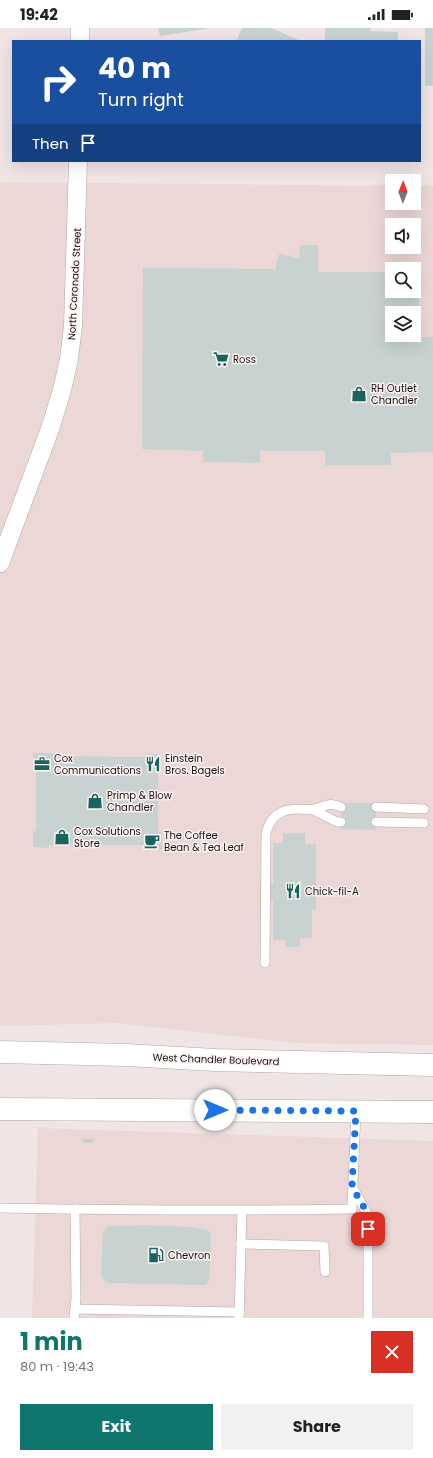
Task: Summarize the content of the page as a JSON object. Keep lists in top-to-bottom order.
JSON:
{
  "streets": {
    "main road": ["West Chandler Boulevard"],
    "street": ["North Coronado Street"]
  },
  "places": {
    "supermarket": ["Ross"],
    "shop": ["RH Outlet Chandler", "Primp & Blow Chandler", "Cox Solutions Store"],
    "office": ["Cox Communications"],
    "restaurant": ["Einstein Bros. Bagels", "Chick-fil-A"],
    "cafe": ["The Coffee Bean & Tea Leaf"],
    "fuel station": ["Chevron"]
  },
  "north": "top",
  "page": {
    "status": "19:42",
    "turn": ["40 m", "Turn right"],
    "then": "Then",
    "heading": ["1 min", "80 m · 19:43"],
    "buttons": ["Exit", "Share"]
  }
}
